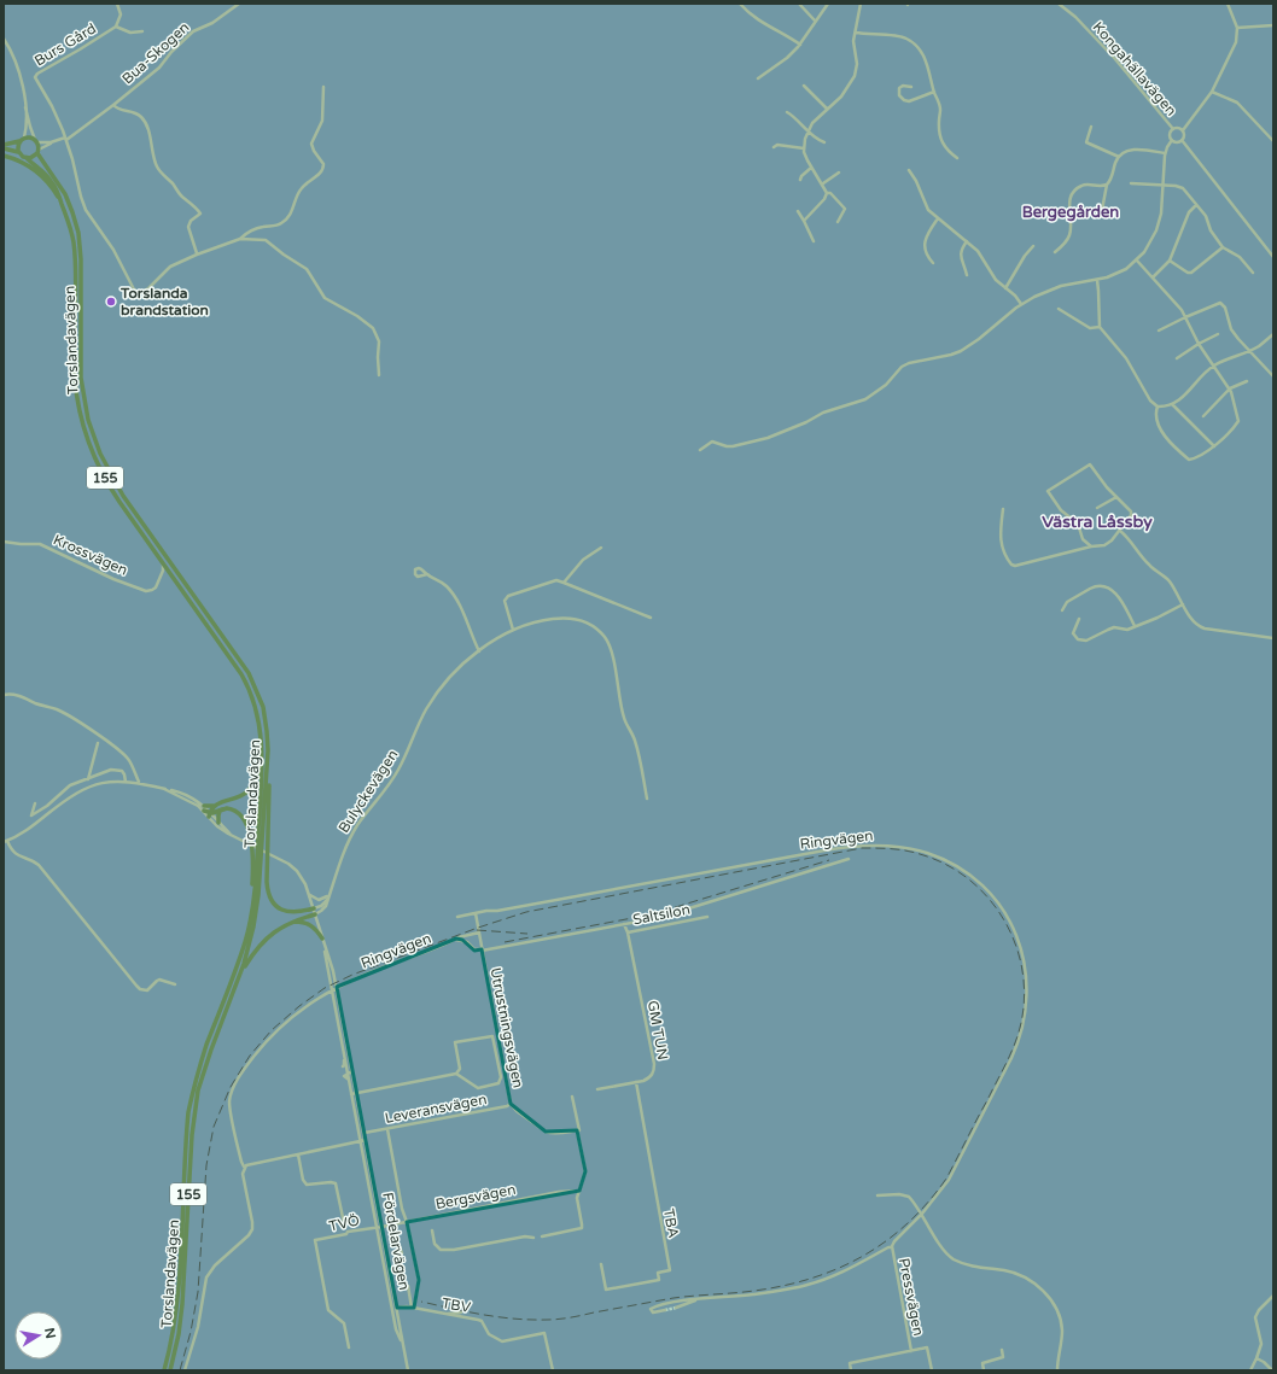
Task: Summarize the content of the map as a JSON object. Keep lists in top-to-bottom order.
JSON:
{
  "streets": {
    "main road": ["Torslandavägen", "155"],
    "street": [
      "Burs Gård",
      "Bua-Skogen",
      "Kongahällavägen",
      "Krossvägen",
      "Bulyckevägen",
      "Ringvägen",
      "Saltsilon",
      "Utrustningsvägen",
      "GM TUN",
      "Leveransvägen",
      "Bergsvägen",
      "TVÖ",
      "TBA",
      "Fördelarvägen",
      "Pressvägen",
      "TBV"
    ]
  },
  "crossings": [
    ["Burs Gård", "Bua-Skogen"],
    ["Ringvägen", "Utrustningsvägen"],
    ["Ringvägen", "Pressvägen"],
    ["Saltsilon", "GM TUN"],
    ["Utrustningsvägen", "Leveransvägen"],
    ["GM TUN", "TBA"],
    ["Bergsvägen", "TVÖ"],
    ["Bergsvägen", "Fördelarvägen"],
    ["TVÖ", "Fördelarvägen"],
    ["Fördelarvägen", "TBV"]
  ],
  "districts": ["Bergegården", "Västra Låssby"],
  "places": ["Torslanda brandstation"],
  "north": "right"
}
